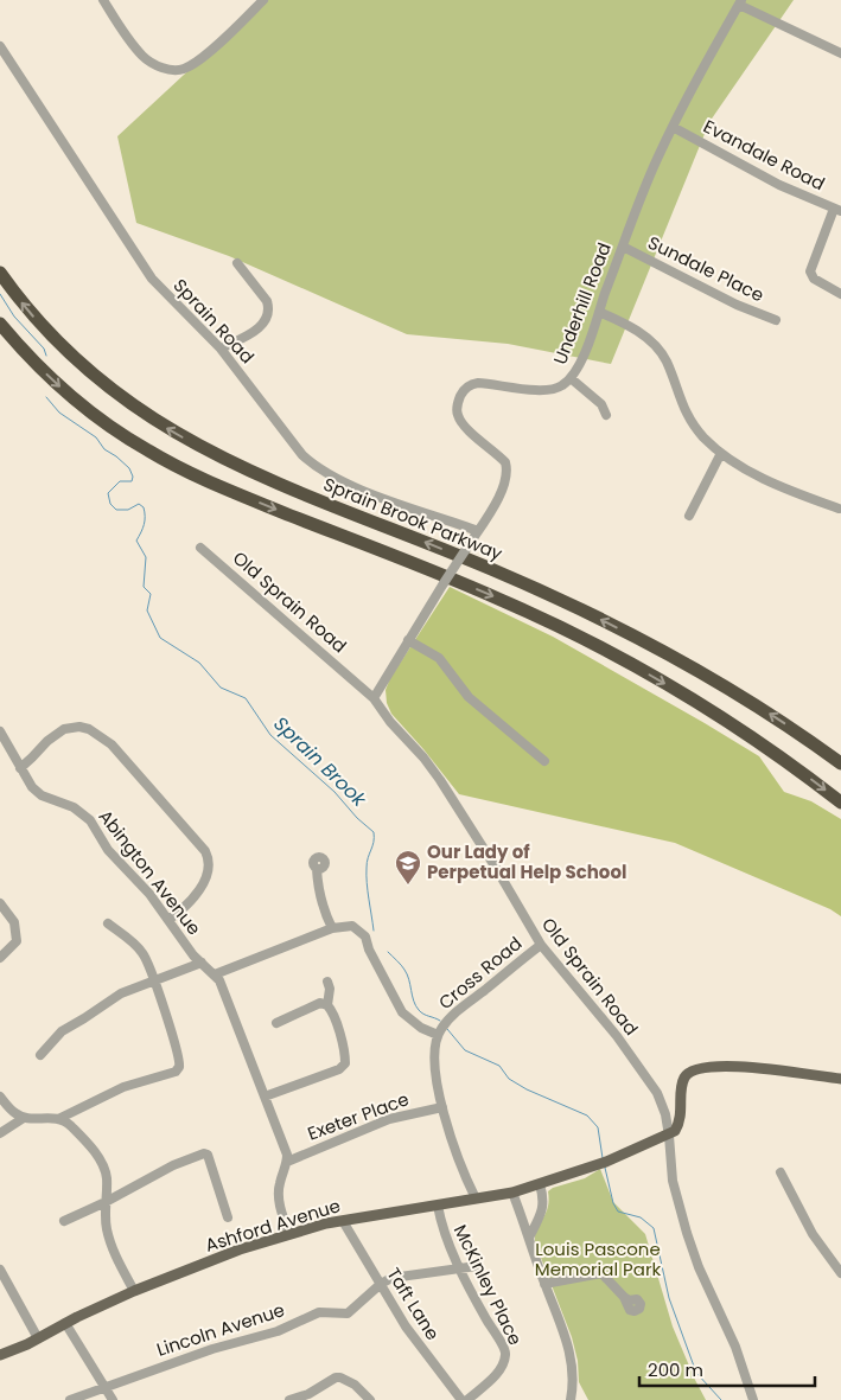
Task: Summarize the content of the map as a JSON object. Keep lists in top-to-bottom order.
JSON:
{
  "streets": {
    "highway": ["Sprain Brook Parkway"],
    "main road": ["Ashford Avenue"],
    "street": [
      "Evandale Road",
      "Sundale Place",
      "Underhill Road",
      "Sprain Road",
      "Old Sprain Road",
      "Abington Avenue",
      "Cross Road",
      "Exeter Place",
      "McKinley Place",
      "Taft Lane",
      "Lincoln Avenue"
    ]
  },
  "crossings": [
    ["Evandale Road", "Underhill Road"],
    ["Sundale Place", "Underhill Road"],
    ["Underhill Road", "Sprain Road"],
    ["Underhill Road", "Old Sprain Road"],
    ["Old Sprain Road", "Cross Road"],
    ["Old Sprain Road", "Ashford Avenue"],
    ["Cross Road", "Exeter Place"],
    ["Cross Road", "Ashford Avenue"],
    ["Ashford Avenue", "McKinley Place"],
    ["Ashford Avenue", "Taft Lane"],
    ["McKinley Place", "Lincoln Avenue"],
    ["Taft Lane", "Lincoln Avenue"]
  ],
  "water": ["Sprain Brook"],
  "parks": ["Louis Pascone Memorial Park"],
  "places": {
    "school or university": ["Our Lady of Perpetual Help School"]
  },
  "scale_bar": "200 m"
}
